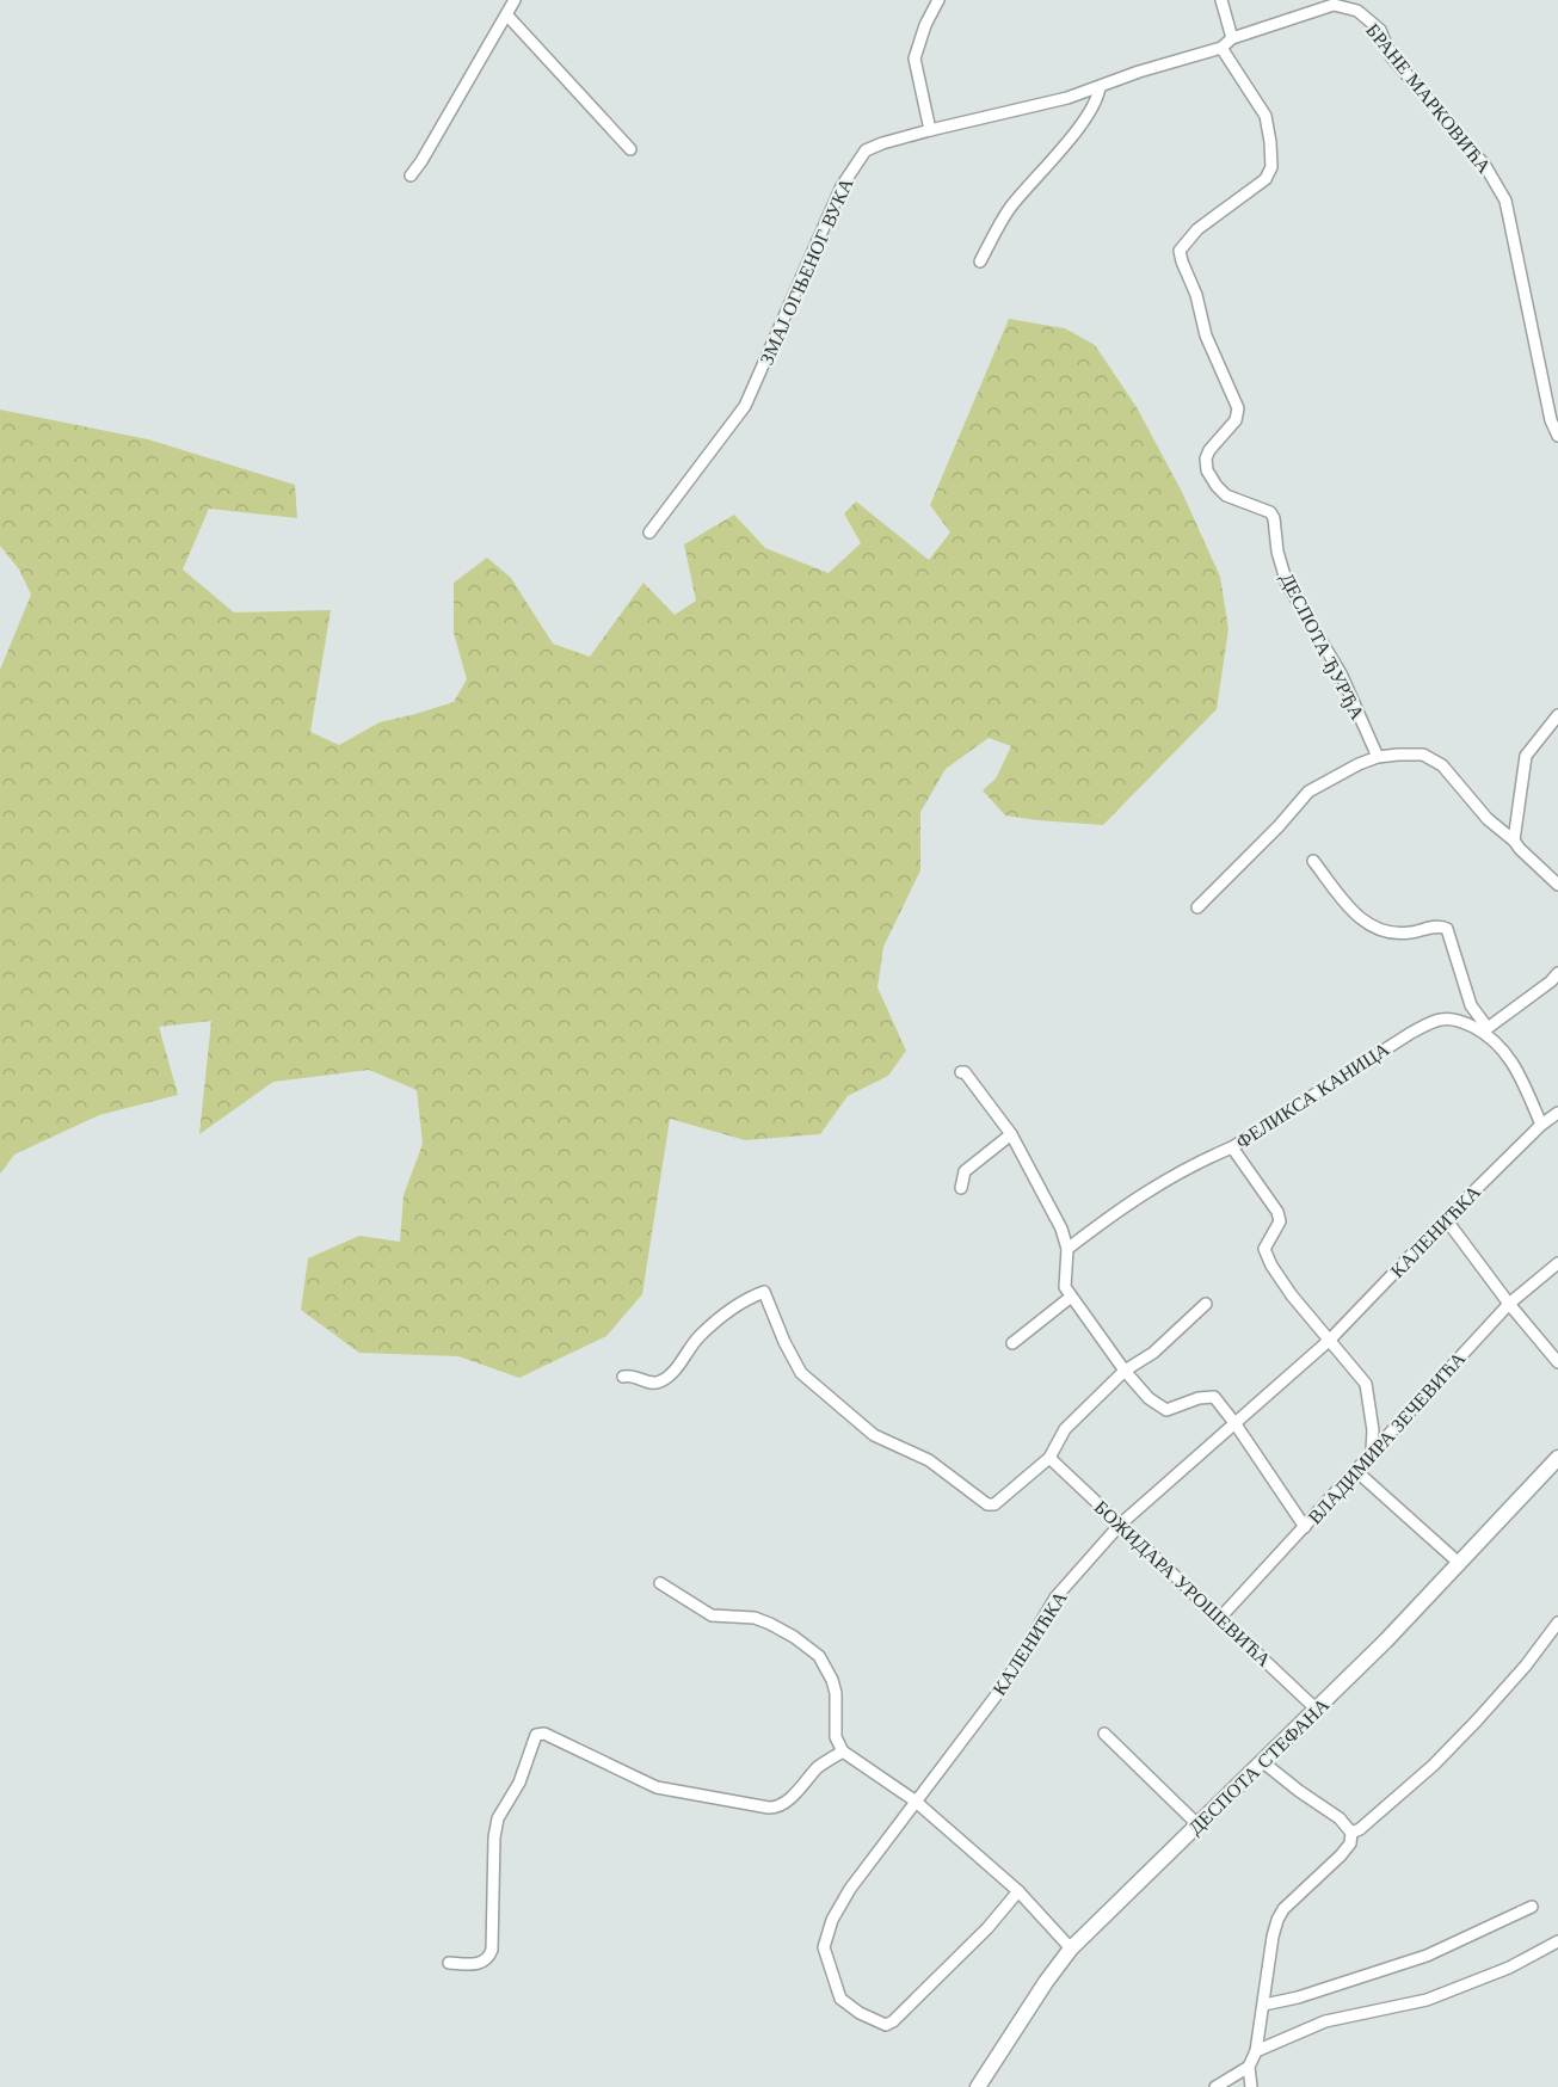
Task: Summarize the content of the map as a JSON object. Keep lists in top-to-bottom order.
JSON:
{
  "streets": {
    "main road": ["ДЕСПОТА СТЕФАНА"],
    "street": [
      "БРАНЕ МАРКОВИЋА",
      "ЗМАЈ ОГЊЕНОГ ВУКА",
      "ДЕСПОТА ЂУРЂА",
      "ФЕЛИКСА КАНИЦА",
      "КАЛЕНИЋКА",
      "ВЛАДИМИРА ЗЕЧЕВИЋА",
      "БОЖИДАРА УРОШЕВИЋА"
    ]
  },
  "crossings": [
    ["БРАНЕ МАРКОВИЋА", "ЗМАЈ ОГЊЕНОГ ВУКА"],
    ["ЗМАЈ ОГЊЕНОГ ВУКА", "ДЕСПОТА ЂУРЂА"],
    ["КАЛЕНИЋКА", "БОЖИДАРА УРОШЕВИЋА"],
    ["ВЛАДИМИРА ЗЕЧЕВИЋА", "БОЖИДАРА УРОШЕВИЋА"],
    ["БОЖИДАРА УРОШЕВИЋА", "ДЕСПОТА СТЕФАНА"]
  ]
}
